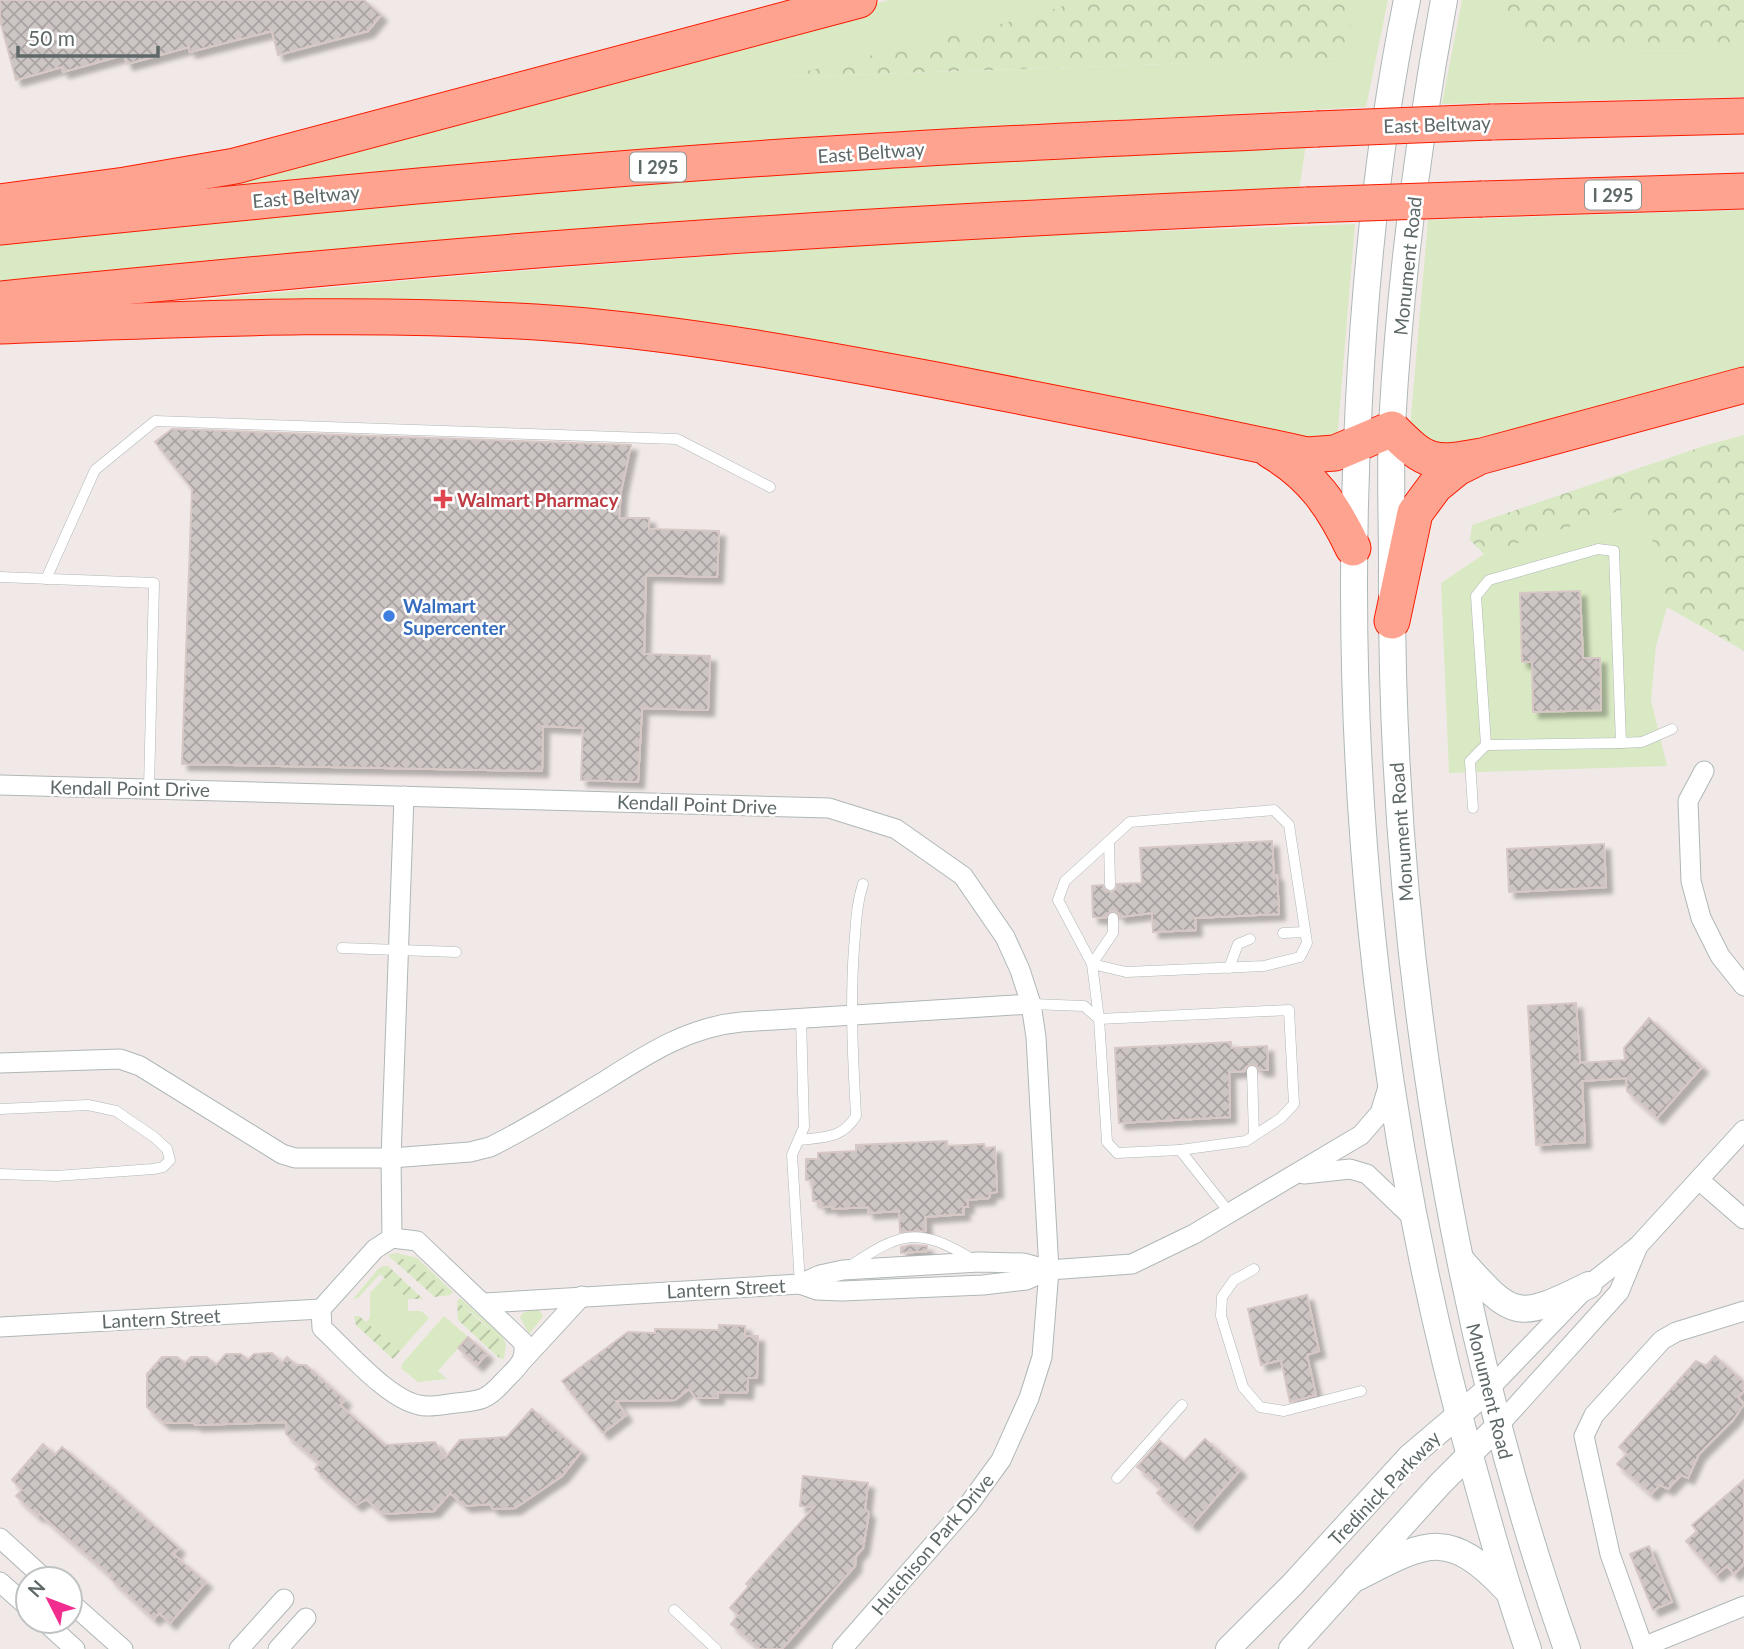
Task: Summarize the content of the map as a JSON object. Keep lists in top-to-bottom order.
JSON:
{
  "streets": {
    "highway": ["East Beltway", "I 295"],
    "main road": ["Monument Road"],
    "street": [
      "Kendall Point Drive",
      "Lantern Street",
      "Tredinick Parkway",
      "Hutchison Park Drive"
    ]
  },
  "crossings": [
    ["Monument Road", "Lantern Street"],
    ["Monument Road", "Tredinick Parkway"],
    ["Kendall Point Drive", "Lantern Street"],
    ["Kendall Point Drive", "Hutchison Park Drive"],
    ["Lantern Street", "Hutchison Park Drive"]
  ],
  "places": {
    "health": ["Walmart Pharmacy"],
    "other": ["Walmart Supercenter"]
  },
  "scale_bar": "50 m",
  "north": "top left"
}
